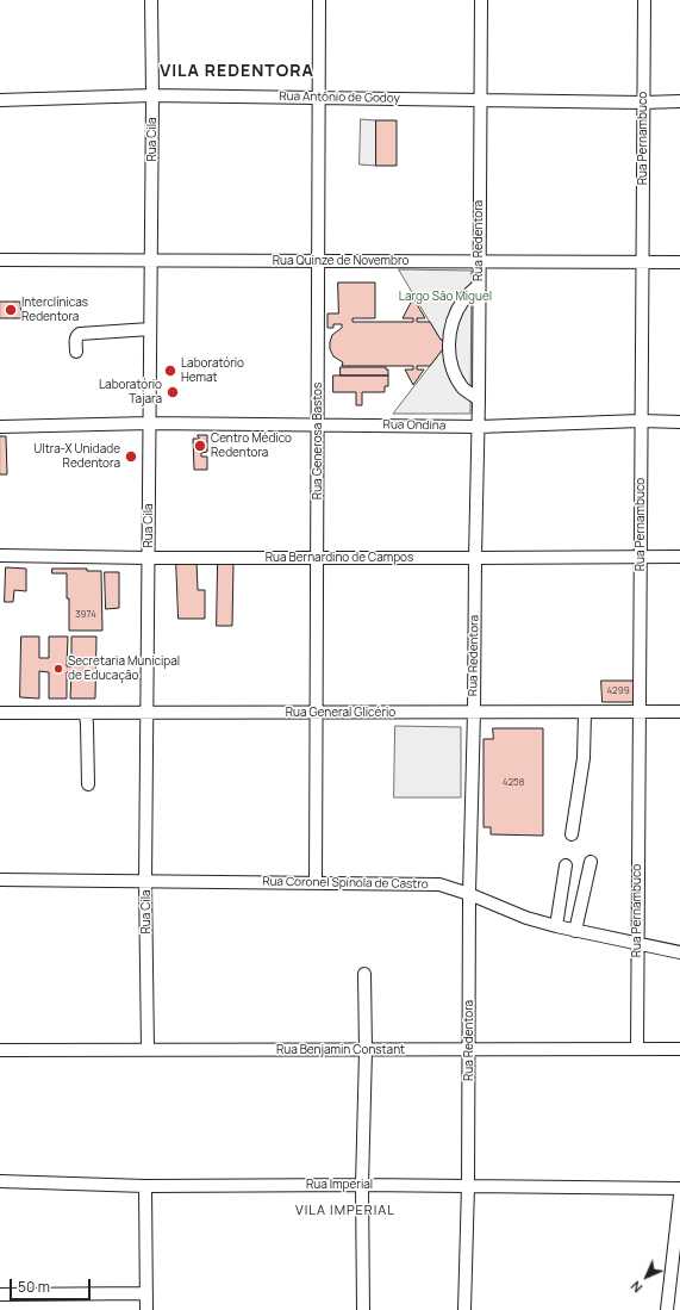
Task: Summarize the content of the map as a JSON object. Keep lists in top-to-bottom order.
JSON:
{
  "streets": {
    "street": [
      "Rua Antônio de Godoy",
      "Rua Pernambuco",
      "Rua Cila",
      "Rua Redentora",
      "Rua Quinze de Novembro",
      "Rua Ondina",
      "Rua Generosa Bastos",
      "Rua Bernardino de Campos",
      "Rua General Glicério",
      "Rua Coronel Spínola de Castro",
      "Rua Benjamin Constant",
      "Rua Imperial"
    ]
  },
  "crossings": [
    ["Rua Antônio de Godoy", "Rua Pernambuco"],
    ["Rua Antônio de Godoy", "Rua Cila"],
    ["Rua Antônio de Godoy", "Rua Redentora"],
    ["Rua Antônio de Godoy", "Rua Generosa Bastos"],
    ["Rua Pernambuco", "Rua Quinze de Novembro"],
    ["Rua Pernambuco", "Rua Ondina"],
    ["Rua Pernambuco", "Rua Bernardino de Campos"],
    ["Rua Pernambuco", "Rua General Glicério"],
    ["Rua Pernambuco", "Rua Coronel Spínola de Castro"],
    ["Rua Pernambuco", "Rua Benjamin Constant"],
    ["Rua Cila", "Rua Quinze de Novembro"],
    ["Rua Cila", "Rua Ondina"],
    ["Rua Cila", "Rua Bernardino de Campos"],
    ["Rua Cila", "Rua General Glicério"],
    ["Rua Cila", "Rua Coronel Spínola de Castro"],
    ["Rua Cila", "Rua Benjamin Constant"],
    ["Rua Redentora", "Rua Quinze de Novembro"],
    ["Rua Redentora", "Rua Ondina"],
    ["Rua Redentora", "Rua Bernardino de Campos"],
    ["Rua Redentora", "Rua General Glicério"],
    ["Rua Redentora", "Rua Coronel Spínola de Castro"],
    ["Rua Redentora", "Rua Benjamin Constant"],
    ["Rua Redentora", "Rua Imperial"],
    ["Rua Quinze de Novembro", "Rua Generosa Bastos"],
    ["Rua Ondina", "Rua Generosa Bastos"],
    ["Rua Generosa Bastos", "Rua Bernardino de Campos"],
    ["Rua Generosa Bastos", "Rua General Glicério"],
    ["Rua Generosa Bastos", "Rua Coronel Spínola de Castro"]
  ],
  "districts": ["VILA REDENTORA", "VILA IMPERIAL"],
  "parks": ["Largo São Miguel"],
  "places": [
    "Interclínicas Redentora",
    "Laboratório Hemat",
    "Laboratório Tajara",
    "Centro Médico Redentora",
    "Ultra-X Unidade Redentora",
    "Secretaria Municipal de Educação"
  ],
  "house_numbers": ["3974", "4299", "4258"],
  "scale_bar": "50 m",
  "north": "bottom left"
}
